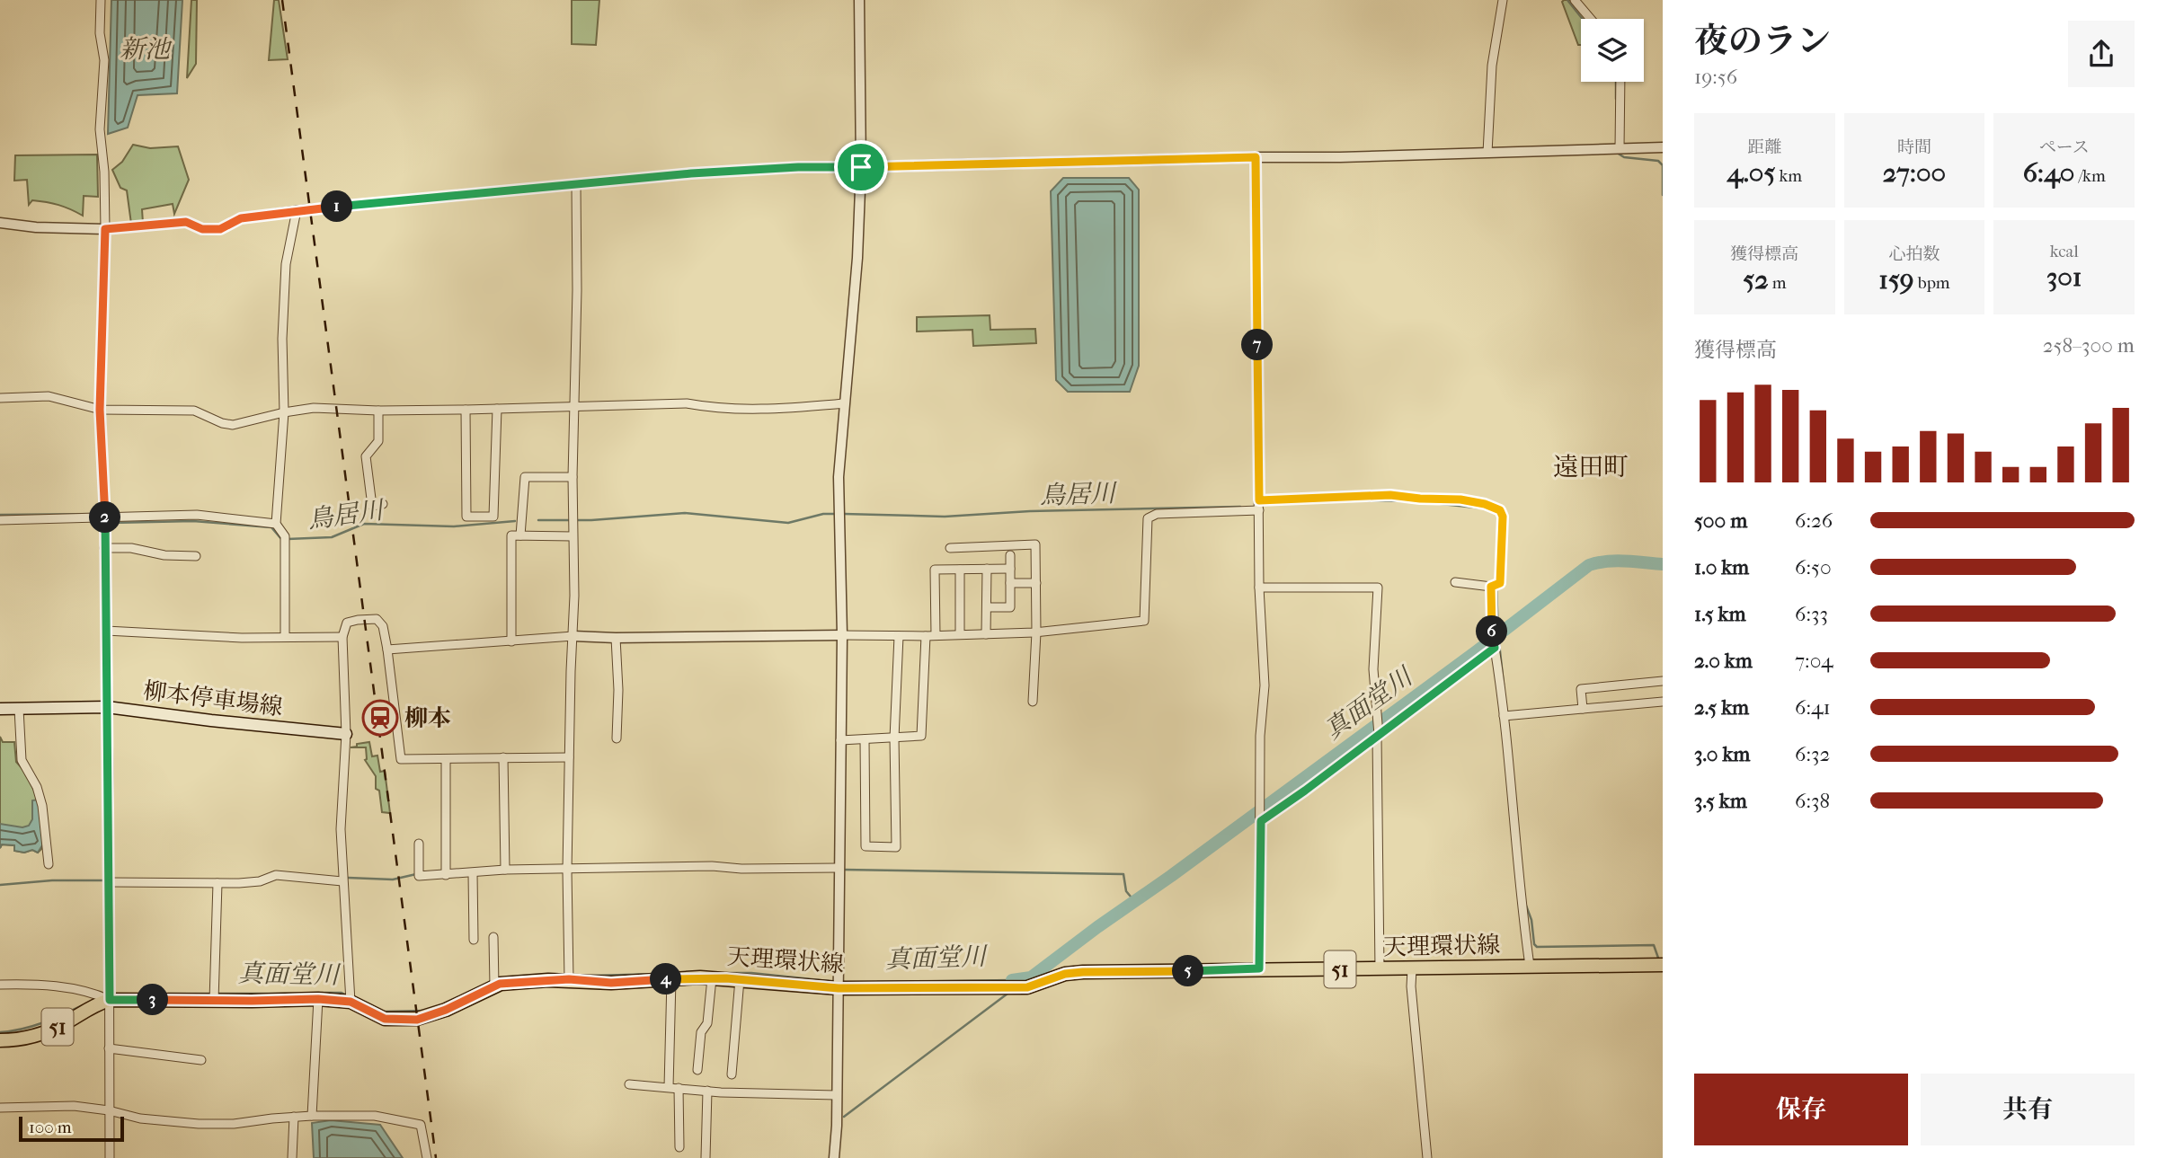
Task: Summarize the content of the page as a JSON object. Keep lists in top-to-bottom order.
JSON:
{
  "streets": {
    "main road": ["柳本停車場線", "天理環状線", "51"]
  },
  "districts": ["遠田町"],
  "water": ["新池", "鳥居川", "真面堂川"],
  "places": {
    "station": ["柳本"]
  },
  "scale_bar": "100 m",
  "page": {
    "heading": ["夜のラン", "19:56"],
    "stats": [
      ["距離", "4.05 km"],
      ["時間", "27:00"],
      ["ペース", "6:40 /km"],
      ["獲得標高", "52 m"],
      ["心拍数", "159 bpm"],
      ["kcal", "301"]
    ],
    "pins": [
      "1",
      "7",
      "2",
      "6",
      "5",
      "4",
      "3"
    ],
    "chart": ["獲得標高", "258–300 m"],
    "list": [
      {
        "name": "500 m",
        "note": "6:26"
      },
      {
        "name": "1.0 km",
        "note": "6:50"
      },
      {
        "name": "1.5 km",
        "note": "6:33"
      },
      {
        "name": "2.0 km",
        "note": "7:04"
      },
      {
        "name": "2.5 km",
        "note": "6:41"
      },
      {
        "name": "3.0 km",
        "note": "6:32"
      },
      {
        "name": "3.5 km",
        "note": "6:38"
      }
    ],
    "buttons": ["保存", "共有"],
    "scale": "100 m"
  }
}
